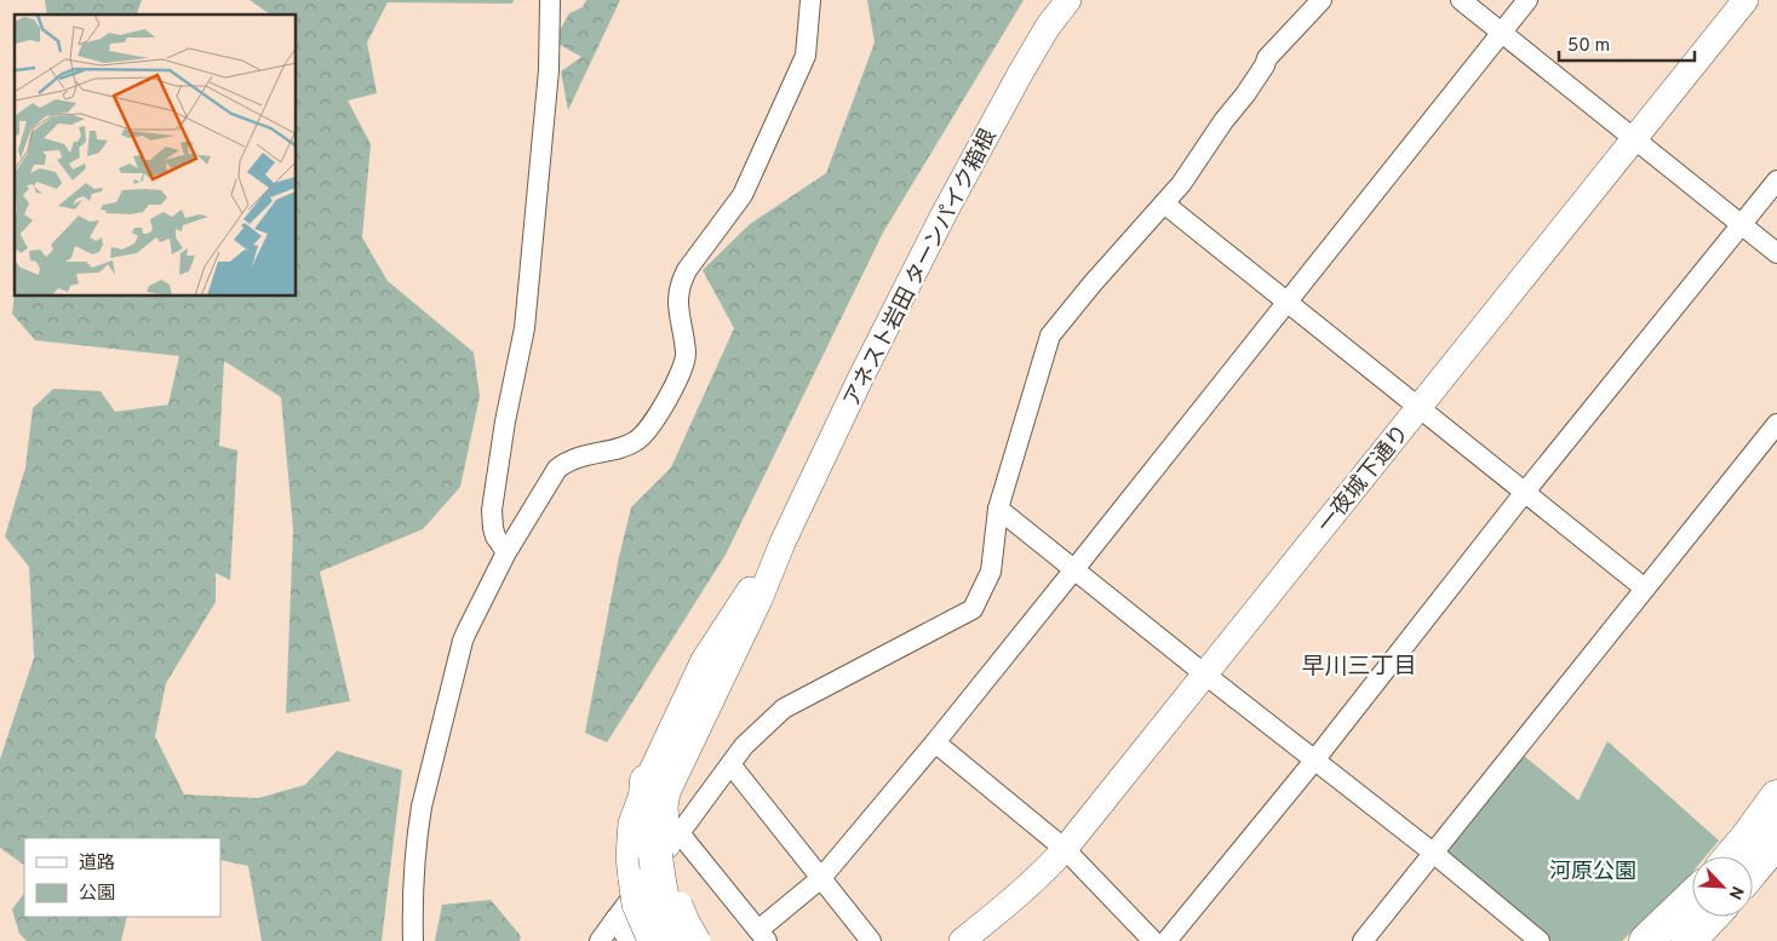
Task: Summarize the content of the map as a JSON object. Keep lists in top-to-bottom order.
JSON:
{
  "streets": {
    "street": ["アネスト岩田 ターンパイク箱根", "一夜城下通り"]
  },
  "districts": ["早川三丁目"],
  "parks": ["河原公園"],
  "legend": ["道路", "公園"],
  "scale_bar": "50 m",
  "north": "bottom right"
}
